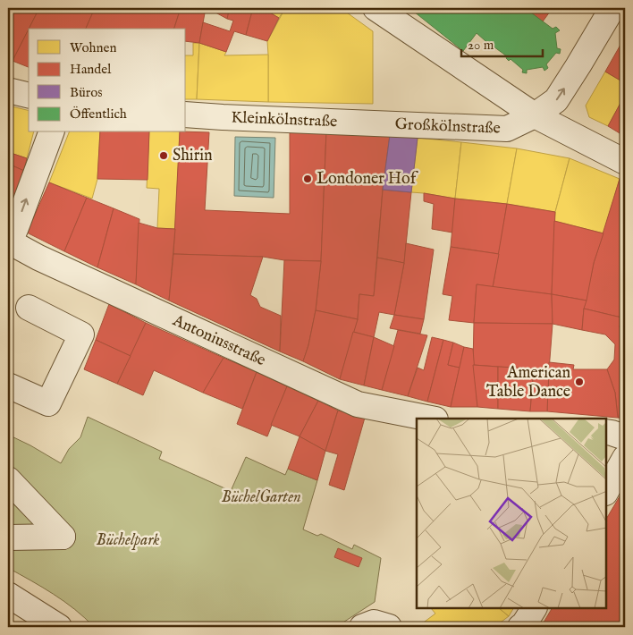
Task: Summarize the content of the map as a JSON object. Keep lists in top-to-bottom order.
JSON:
{
  "streets": {
    "street": ["Kleinkölnstraße", "Großkölnstraße", "Antoniusstraße"]
  },
  "crossings": [
    ["Kleinkölnstraße", "Großkölnstraße"]
  ],
  "parks": ["BüchelGarten", "Büchelpark"],
  "places": ["Shirin", "Londoner Hof", "American Table Dance"],
  "legend": [
    "Wohnen",
    "Handel",
    "Büros",
    "Öffentlich"
  ],
  "scale_bar": "20 m"
}
